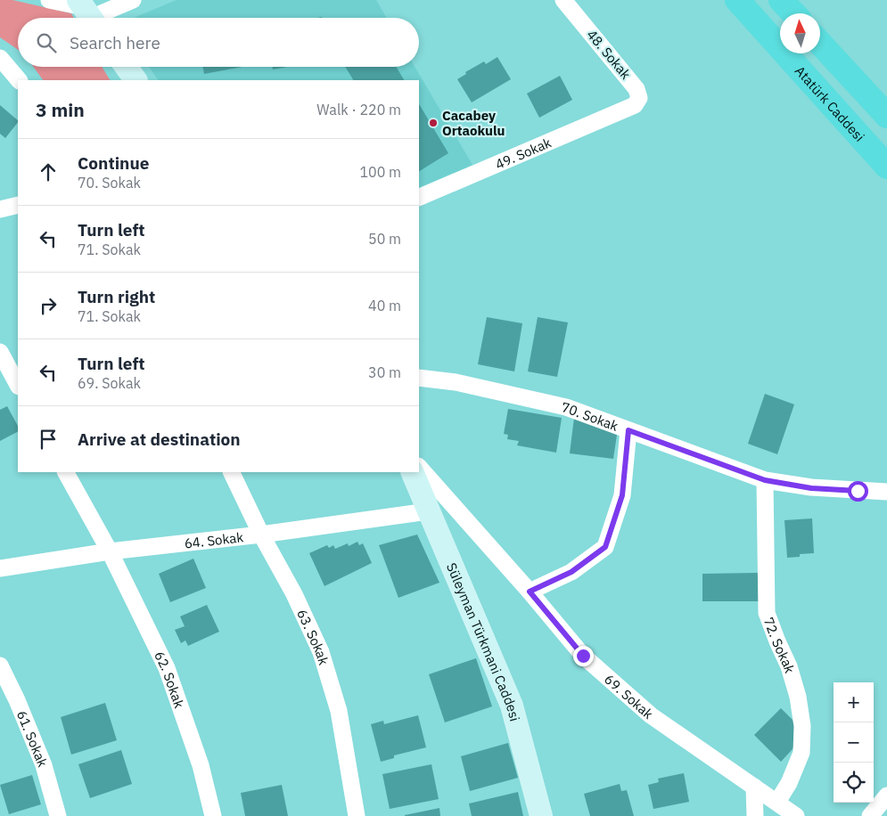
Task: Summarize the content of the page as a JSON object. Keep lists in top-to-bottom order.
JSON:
{
  "streets": {
    "highway": ["Atatürk Caddesi"],
    "street": [
      "48. Sokak",
      "49. Sokak",
      "70. Sokak",
      "64. Sokak",
      "63. Sokak",
      "Süleyman Türkmani Caddesi",
      "72. Sokak",
      "62. Sokak",
      "69. Sokak",
      "61. Sokak"
    ]
  },
  "crossings": [
    ["48. Sokak", "49. Sokak"],
    ["70. Sokak", "72. Sokak"],
    ["64. Sokak", "63. Sokak"],
    ["64. Sokak", "Süleyman Türkmani Caddesi"],
    ["64. Sokak", "62. Sokak"],
    ["72. Sokak", "69. Sokak"]
  ],
  "places": ["Cacabey Ortaokulu"],
  "north": "top",
  "page": {
    "search": "Search here",
    "heading": ["3 min", "Walk · 220 m"],
    "list": [
      ["Continue", "70. Sokak", "100 m"],
      ["Turn left", "71. Sokak", "50 m"],
      ["Turn right", "71. Sokak", "40 m"],
      ["Turn left", "69. Sokak", "30 m"],
      "Arrive at destination"
    ],
    "map_buttons": ["+", "−"]
  }
}
